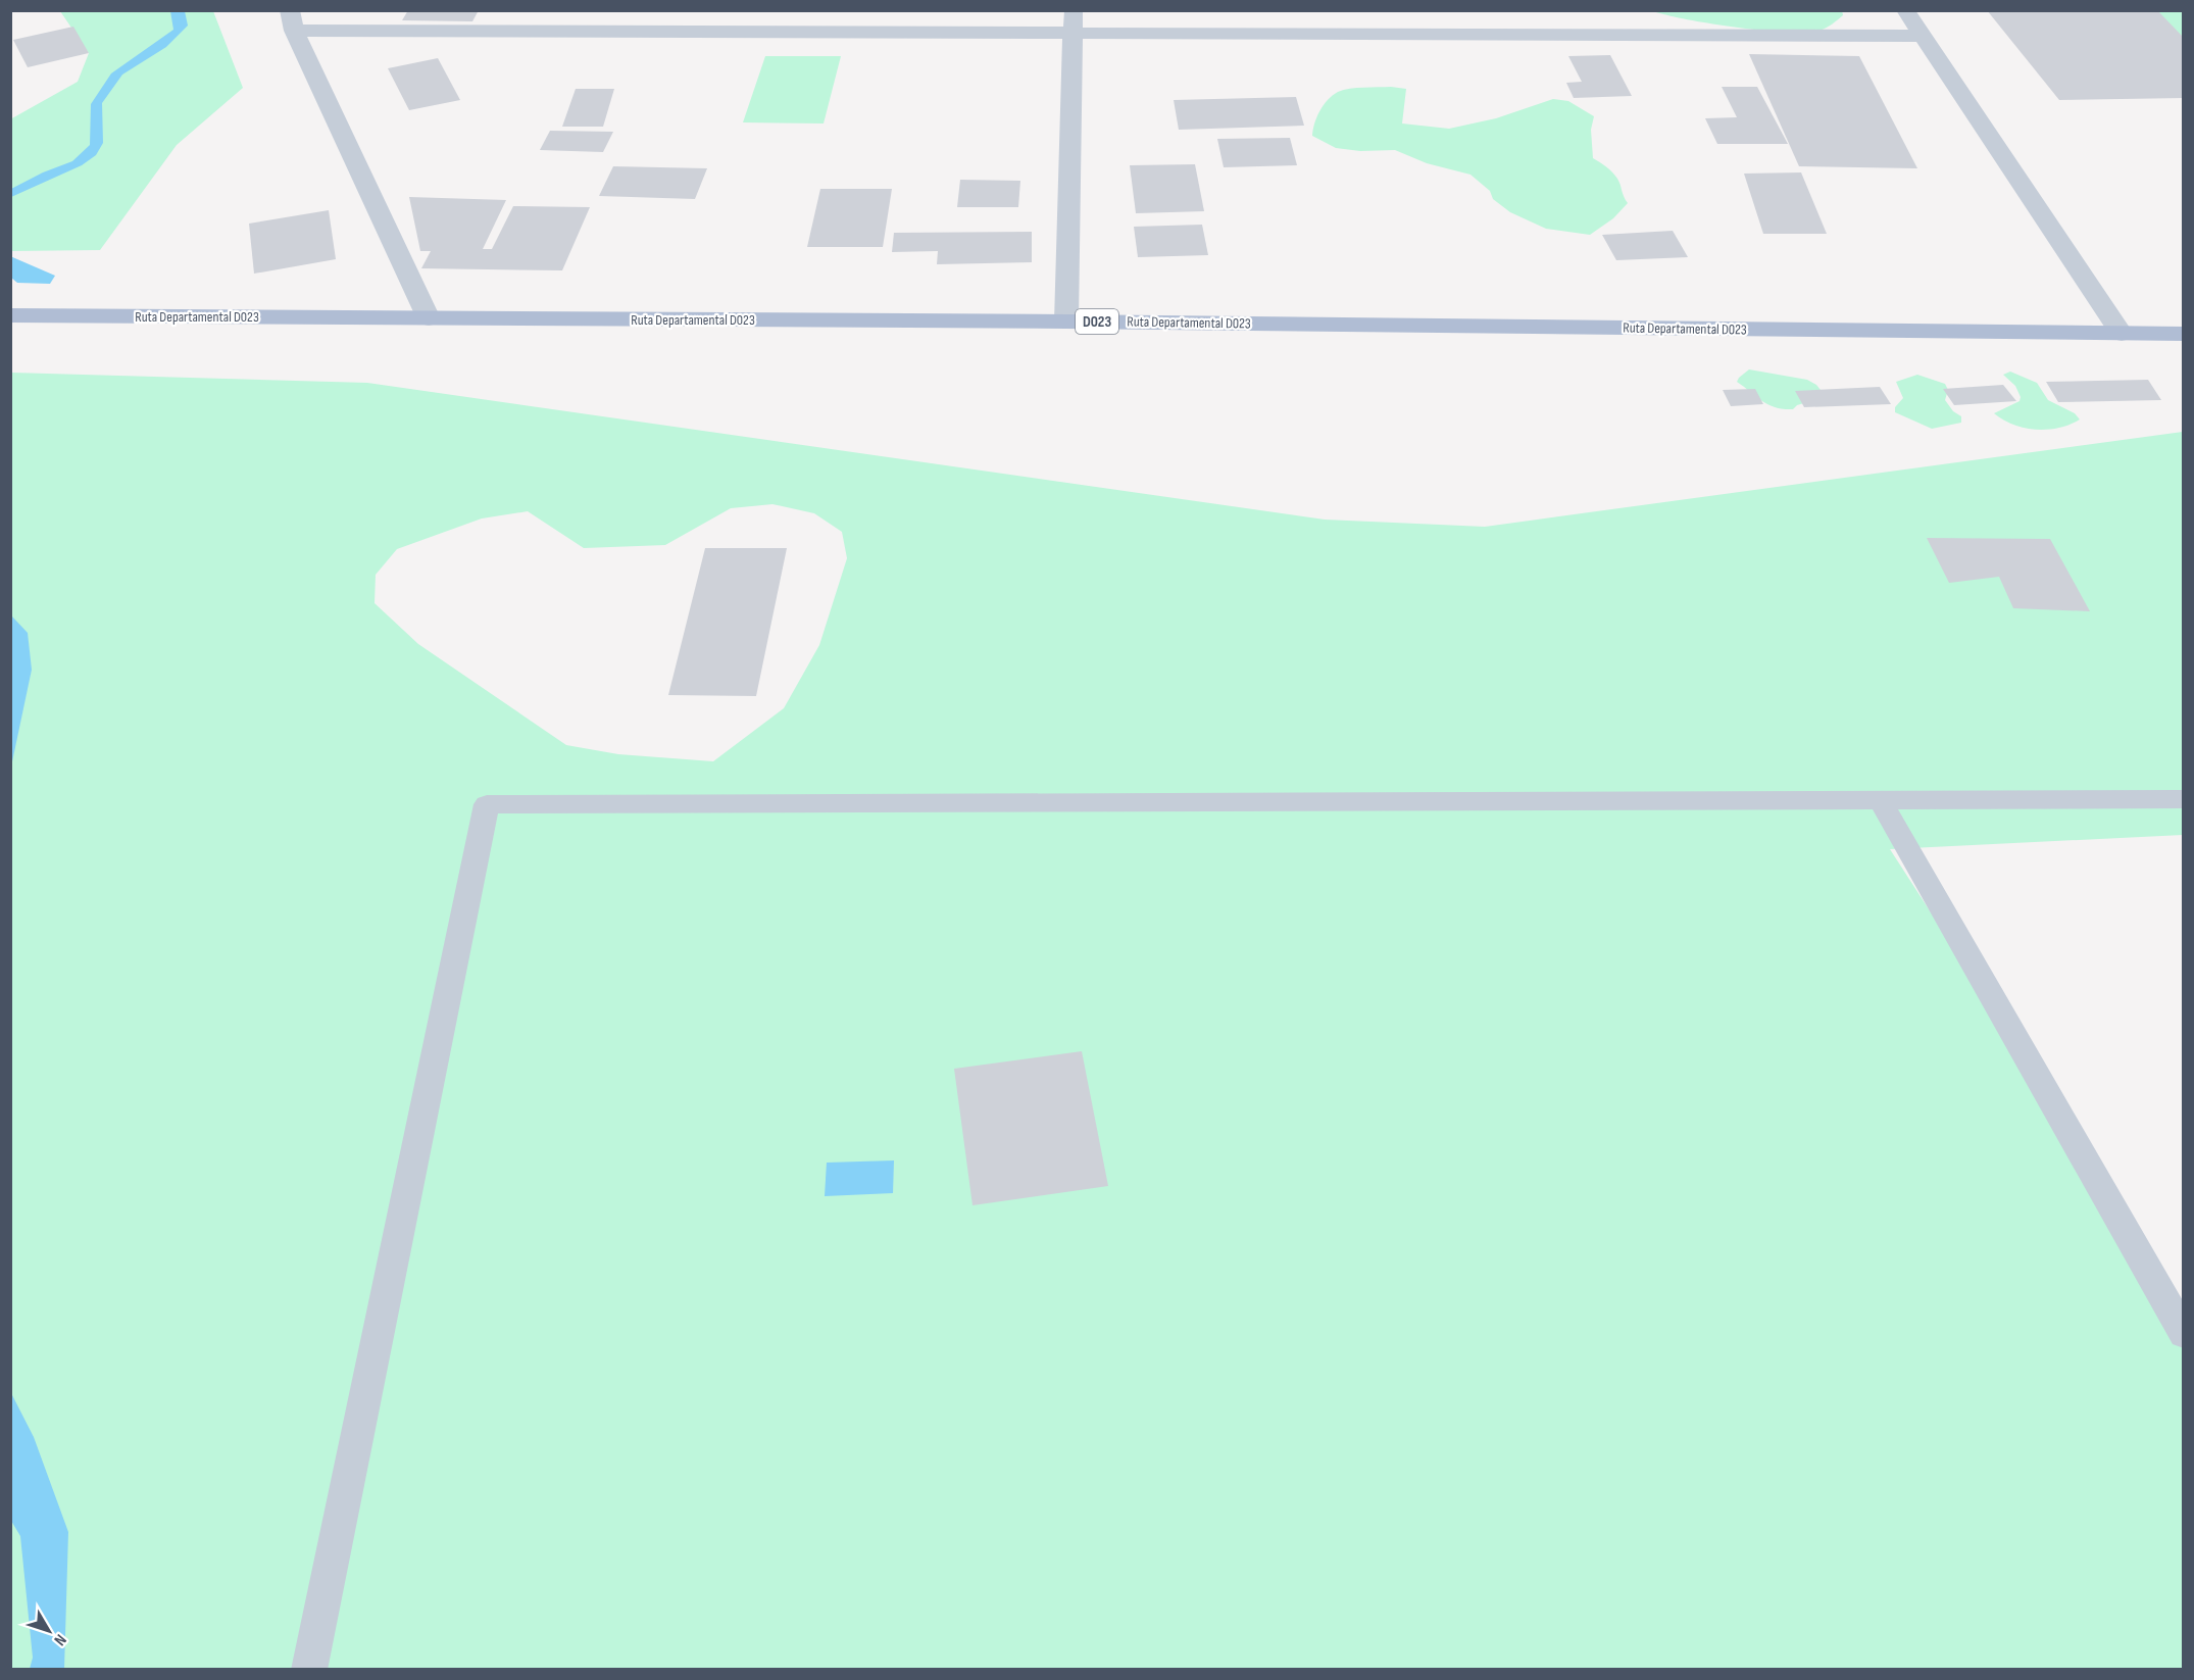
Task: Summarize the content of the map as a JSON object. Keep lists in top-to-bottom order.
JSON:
{
  "streets": {
    "main road": ["Ruta Departamental D023", "D023"]
  },
  "north": "bottom right"
}
